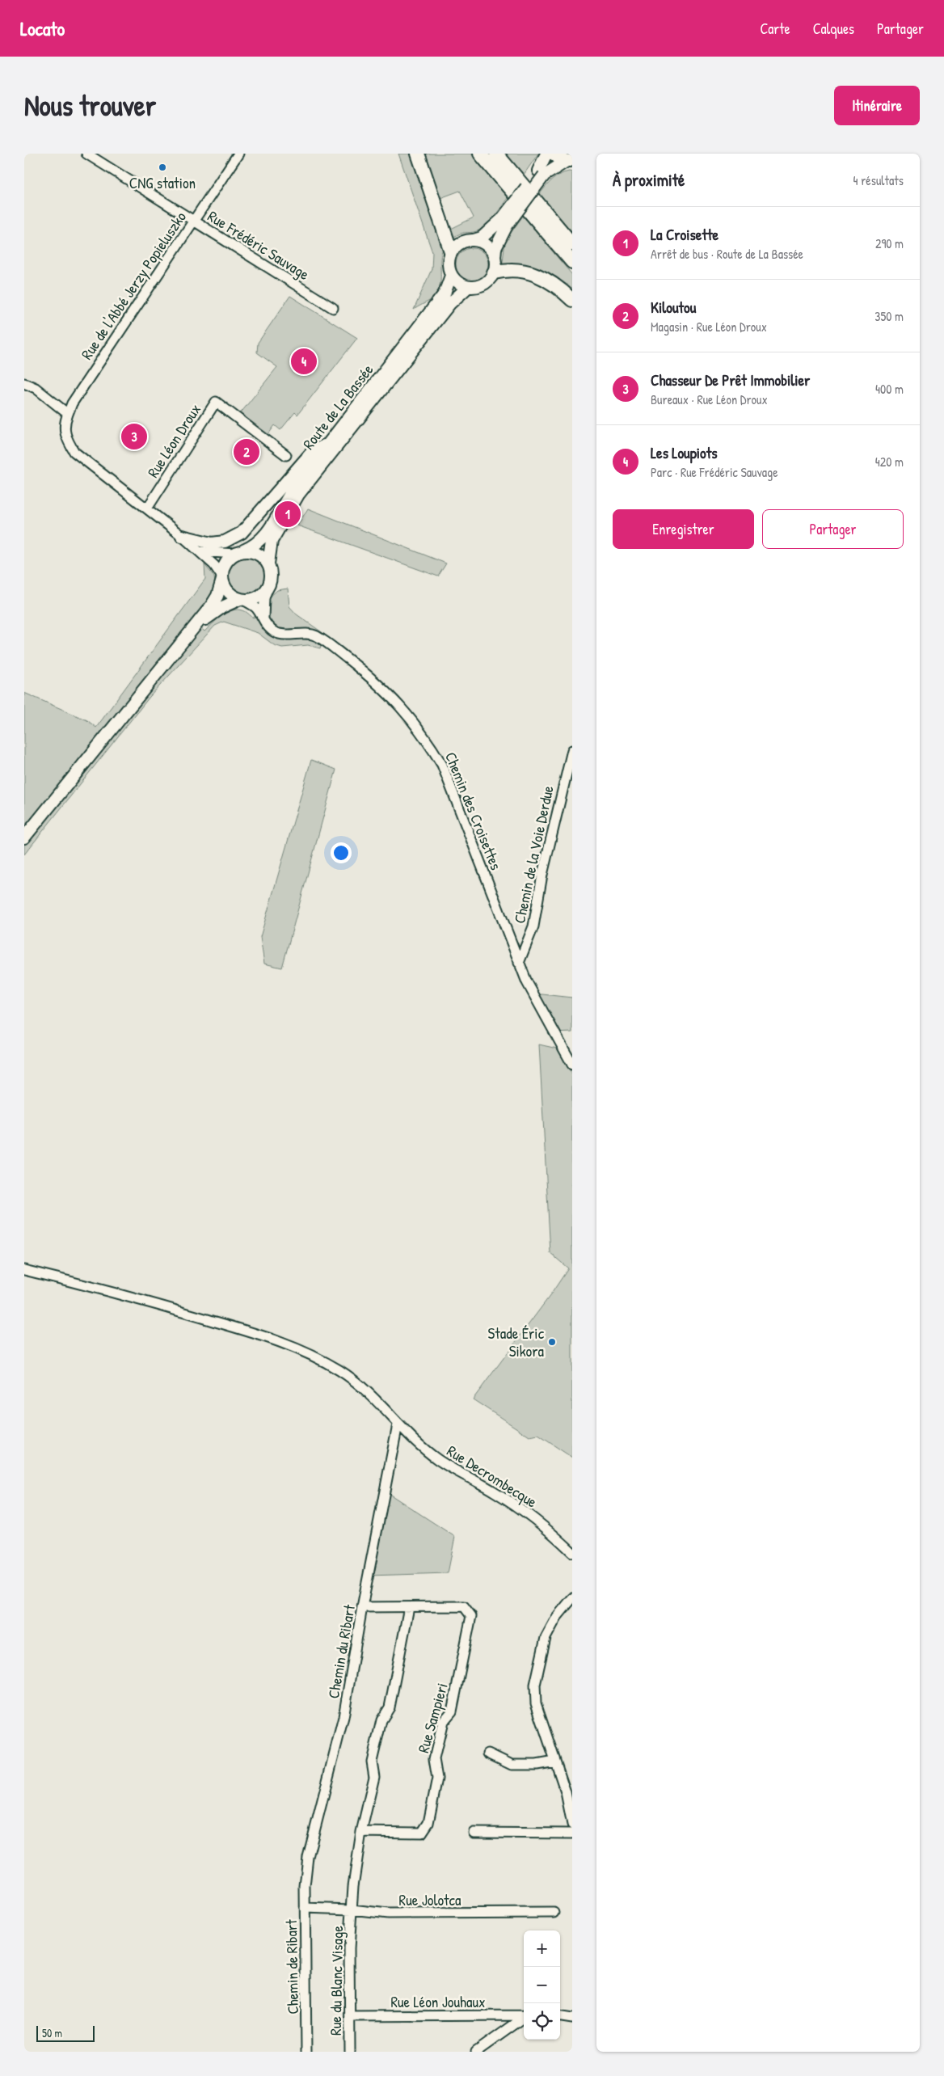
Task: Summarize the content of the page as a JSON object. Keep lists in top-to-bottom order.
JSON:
{
  "streets": {
    "main road": ["Route de La Bassée"],
    "street": [
      "Rue Frédéric Sauvage",
      "Rue de l'Abbé Jerzy Popieluszko",
      "Rue Léon Droux",
      "Chemin des Croisettes",
      "Chemin de la Voie Derdue",
      "Rue Decrombecque",
      "Chemin du Ribart",
      "Rue Sampieri",
      "Rue Jolotca",
      "Chemin de Ribart",
      "Rue du Blanc Visage",
      "Rue Léon Jouhaux"
    ]
  },
  "crossings": [
    ["Rue Frédéric Sauvage", "Rue de l'Abbé Jerzy Popieluszko"],
    ["Route de La Bassée", "Chemin des Croisettes"],
    ["Chemin des Croisettes", "Chemin de la Voie Derdue"],
    ["Rue Decrombecque", "Chemin du Ribart"],
    ["Chemin du Ribart", "Rue Sampieri"],
    ["Chemin du Ribart", "Chemin de Ribart"],
    ["Rue Jolotca", "Chemin de Ribart"],
    ["Rue Jolotca", "Rue du Blanc Visage"],
    ["Rue du Blanc Visage", "Rue Léon Jouhaux"]
  ],
  "places": ["CNG station", "Stade Éric Sikora"],
  "scale_bar": "50 m",
  "page": {
    "header": "Locato",
    "nav": ["Carte", "Calques", "Partager"],
    "buttons": [
      "Itinéraire",
      ["Enregistrer", "Partager"]
    ],
    "title": "Nous trouver",
    "heading": ["À proximité", "4 résultats"],
    "list": [
      {
        "mark": "1",
        "name": "La Croisette",
        "note": "Arrêt de bus · Route de La Bassée",
        "value": "290 m"
      },
      {
        "mark": "2",
        "name": "Kiloutou",
        "note": "Magasin · Rue Léon Droux",
        "value": "350 m"
      },
      {
        "mark": "3",
        "name": "Chasseur De Prêt Immobilier",
        "note": "Bureaux · Rue Léon Droux",
        "value": "400 m"
      },
      {
        "mark": "4",
        "name": "Les Loupiots",
        "note": "Parc · Rue Frédéric Sauvage",
        "value": "420 m"
      }
    ],
    "pins": [
      "4",
      "3",
      "2",
      "1"
    ],
    "map_buttons": ["+", "−"],
    "scale": "50 m"
  }
}
